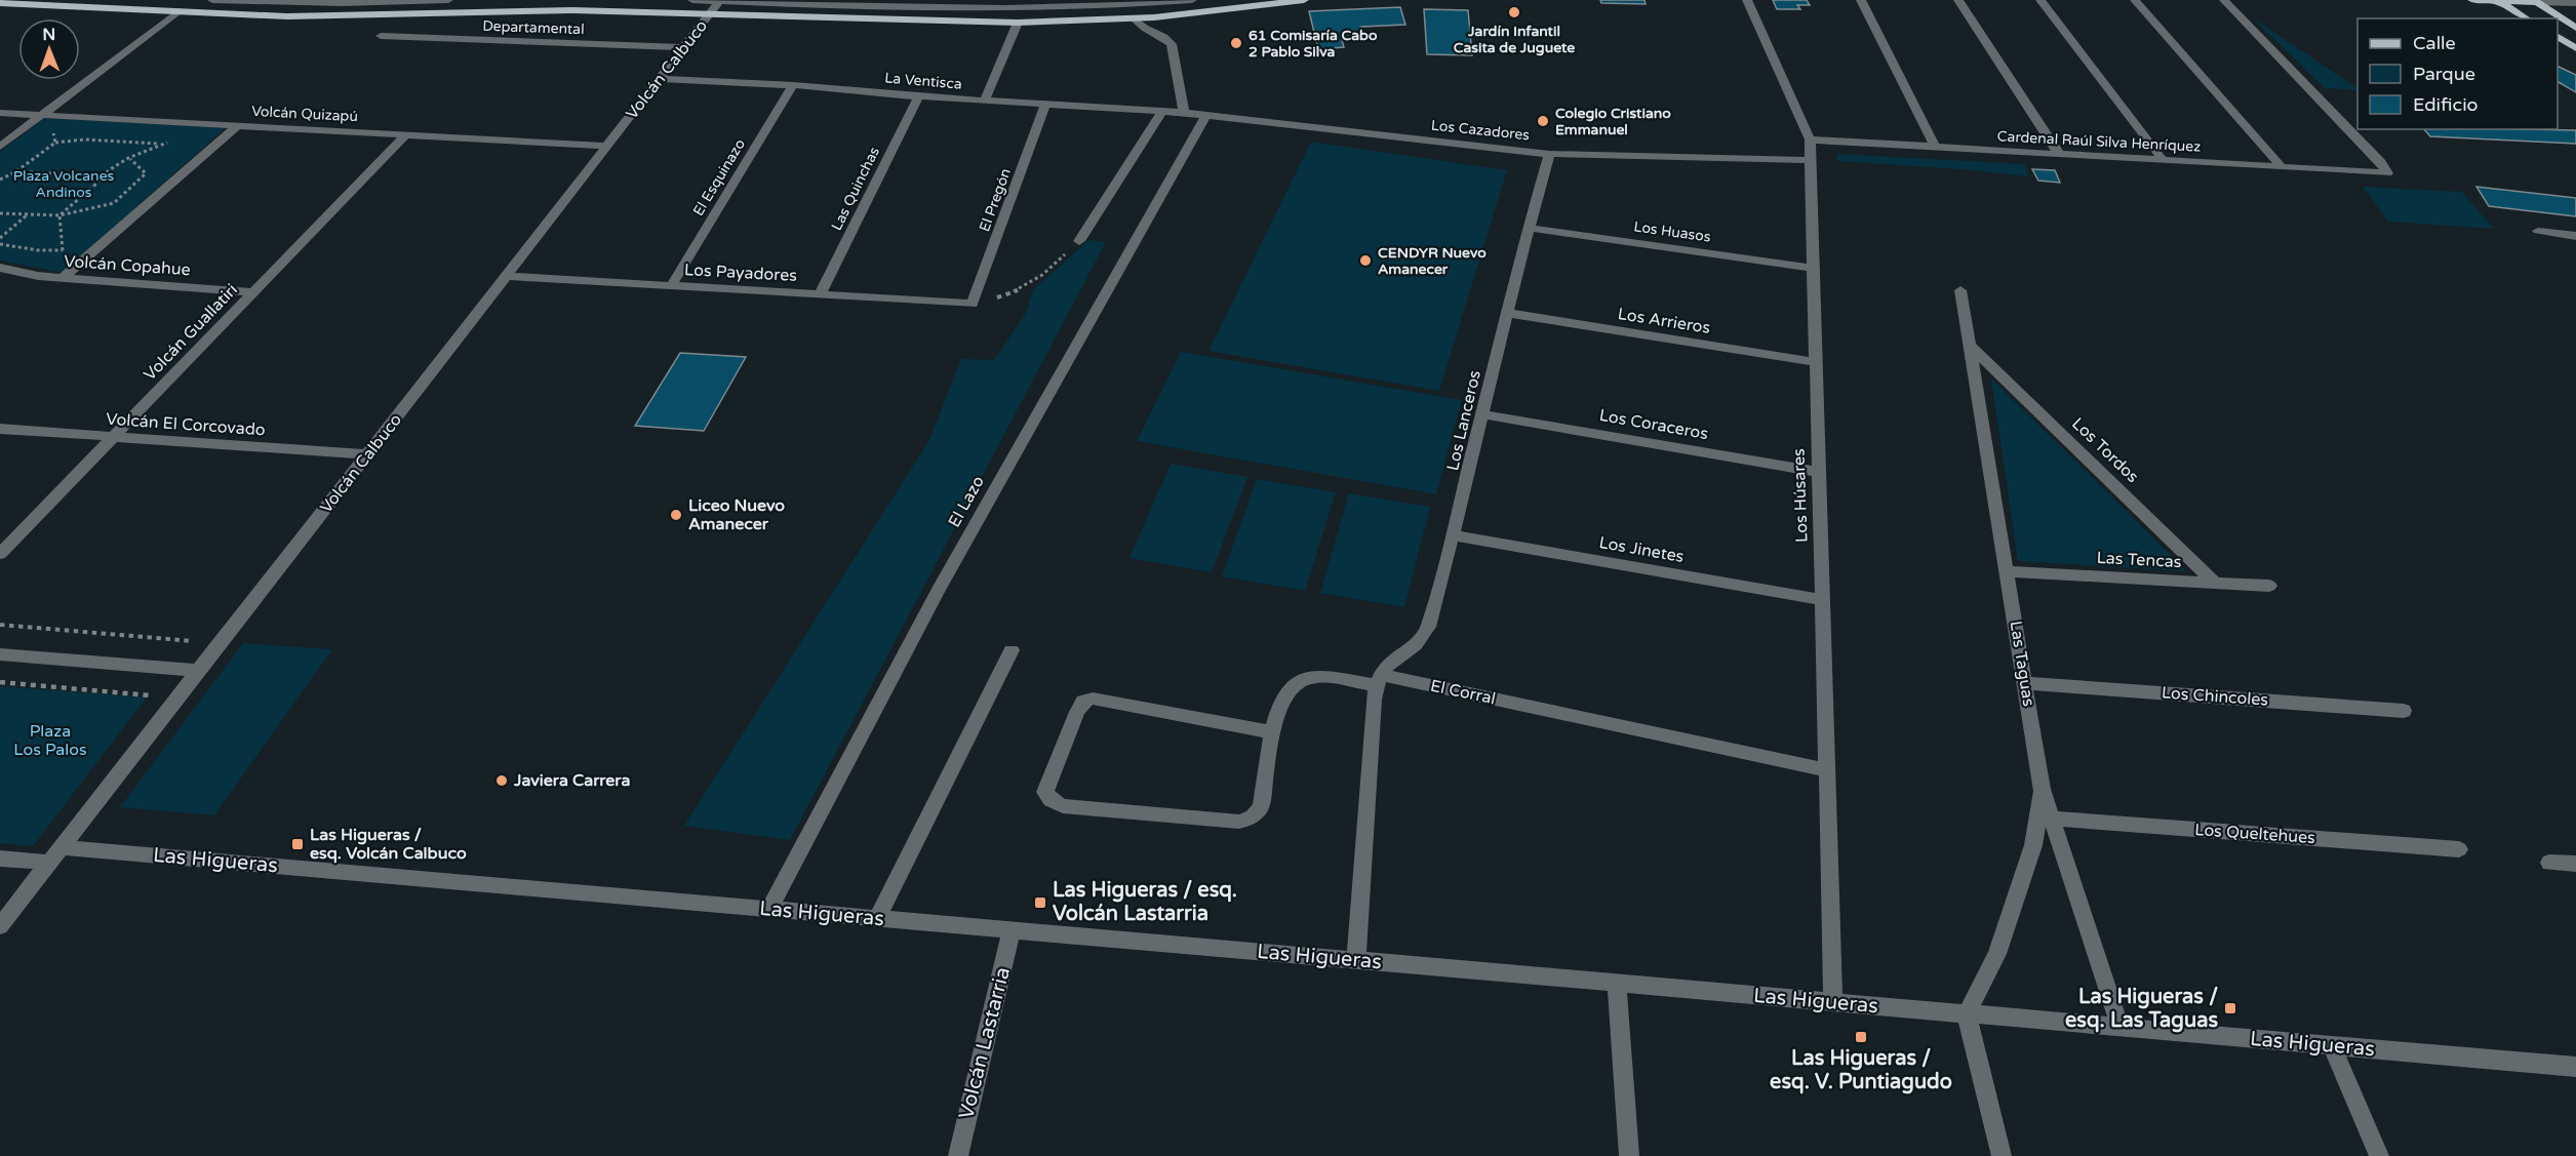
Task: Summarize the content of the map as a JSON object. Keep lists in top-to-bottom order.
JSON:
{
  "streets": {
    "street": [
      "Departamental",
      "Volcán Calbuco",
      "La Ventisca",
      "Volcán Quizapú",
      "Los Cazadores",
      "Cardenal Raúl Silva Henríquez",
      "El Esquinazo",
      "Las Quinchas",
      "El Pregón",
      "Los Huasos",
      "Volcán Copahue",
      "Los Payadores",
      "Los Arrieros",
      "Volcán Guallatiri",
      "Los Lanceros",
      "Volcán El Corcovado",
      "Los Coraceros",
      "Los Tordos",
      "Los Húsares",
      "El Lazo",
      "Los Jinetes",
      "Las Tencas",
      "Las Taguas",
      "El Corral",
      "Los Chincoles",
      "Los Queltehues",
      "Las Higueras",
      "Volcán Lastarria"
    ]
  },
  "crossings": [
    ["Departamental", "Volcán Calbuco"],
    ["Volcán Calbuco", "La Ventisca"],
    ["Volcán Calbuco", "Volcán Quizapú"],
    ["Volcán Calbuco", "Los Payadores"],
    ["Volcán Calbuco", "Volcán El Corcovado"],
    ["Volcán Calbuco", "Las Higueras"],
    ["La Ventisca", "Los Cazadores"],
    ["La Ventisca", "El Esquinazo"],
    ["La Ventisca", "Las Quinchas"],
    ["La Ventisca", "El Pregón"],
    ["Volcán Quizapú", "Volcán Guallatiri"],
    ["Los Cazadores", "Los Lanceros"],
    ["Los Cazadores", "Los Húsares"],
    ["Los Cazadores", "El Lazo"],
    ["Cardenal Raúl Silva Henríquez", "Los Húsares"],
    ["El Esquinazo", "Los Payadores"],
    ["Las Quinchas", "Los Payadores"],
    ["El Pregón", "Los Payadores"],
    ["Los Huasos", "Los Lanceros"],
    ["Los Huasos", "Los Húsares"],
    ["Volcán Copahue", "Volcán Guallatiri"],
    ["Los Arrieros", "Los Lanceros"],
    ["Los Arrieros", "Los Húsares"],
    ["Volcán Guallatiri", "Volcán El Corcovado"],
    ["Los Lanceros", "Los Coraceros"],
    ["Los Lanceros", "Los Jinetes"],
    ["Los Lanceros", "El Corral"],
    ["Los Coraceros", "Los Húsares"],
    ["Los Tordos", "Las Tencas"],
    ["Los Tordos", "Las Taguas"],
    ["Los Húsares", "Los Jinetes"],
    ["Los Húsares", "El Corral"],
    ["Los Húsares", "Las Higueras"],
    ["El Lazo", "Las Higueras"],
    ["Las Tencas", "Las Taguas"],
    ["Las Taguas", "Los Chincoles"],
    ["Las Taguas", "Los Queltehues"],
    ["Las Taguas", "Las Higueras"],
    ["Las Higueras", "Volcán Lastarria"]
  ],
  "parks": ["Plaza Volcanes Andinos", "Plaza Los Palos"],
  "places": {
    "other": [
      "Jardín Infantil Casita de Juguete",
      "61 Comisaría Cabo 2 Pablo Silva",
      "Colegio Cristiano Emmanuel",
      "CENDYR Nuevo Amanecer",
      "Liceo Nuevo Amanecer",
      "Javiera Carrera"
    ],
    "transit": [
      "Las Higueras / esq. Volcán Calbuco",
      "Las Higueras / esq. Volcán Lastarria",
      "Las Higueras / esq. Las Taguas",
      "Las Higueras / esq. V. Puntiagudo"
    ]
  },
  "legend": ["Calle", "Parque", "Edificio"],
  "north": "top"
}
